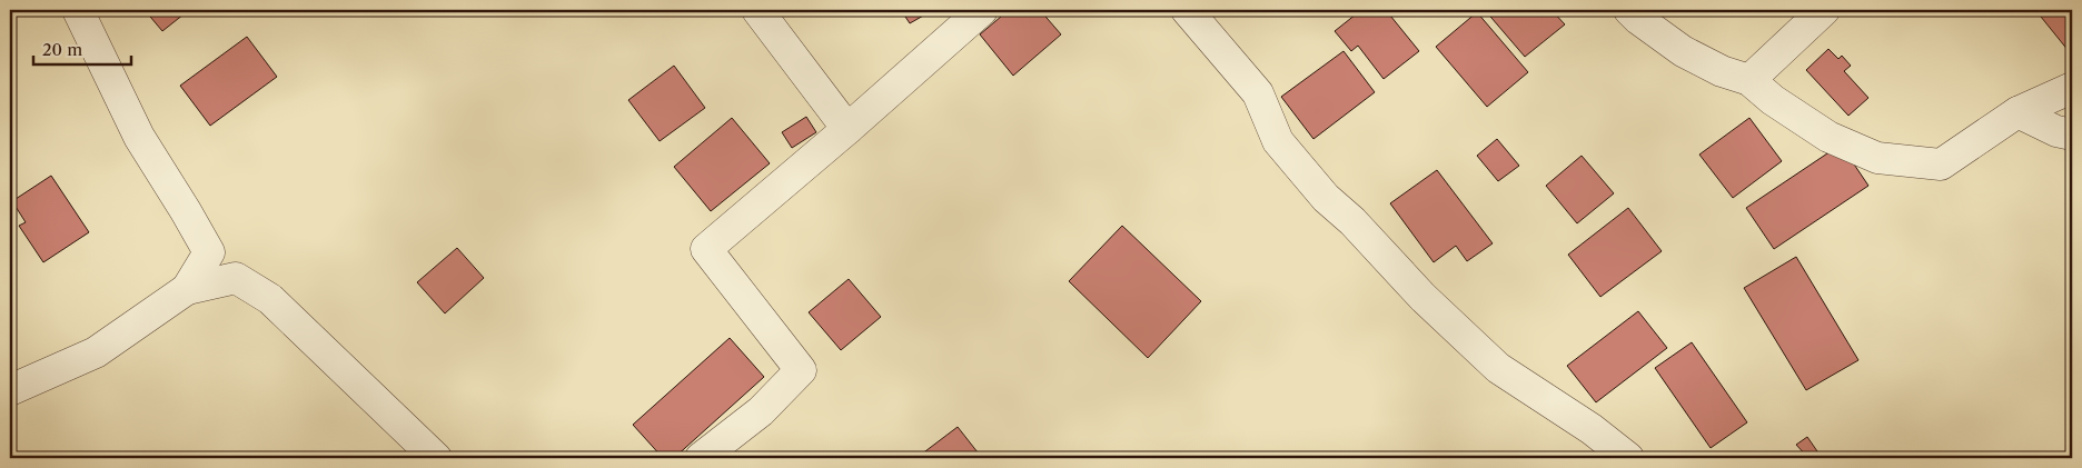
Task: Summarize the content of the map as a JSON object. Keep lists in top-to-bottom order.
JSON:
{
  "scale_bar": "20 m"
}
